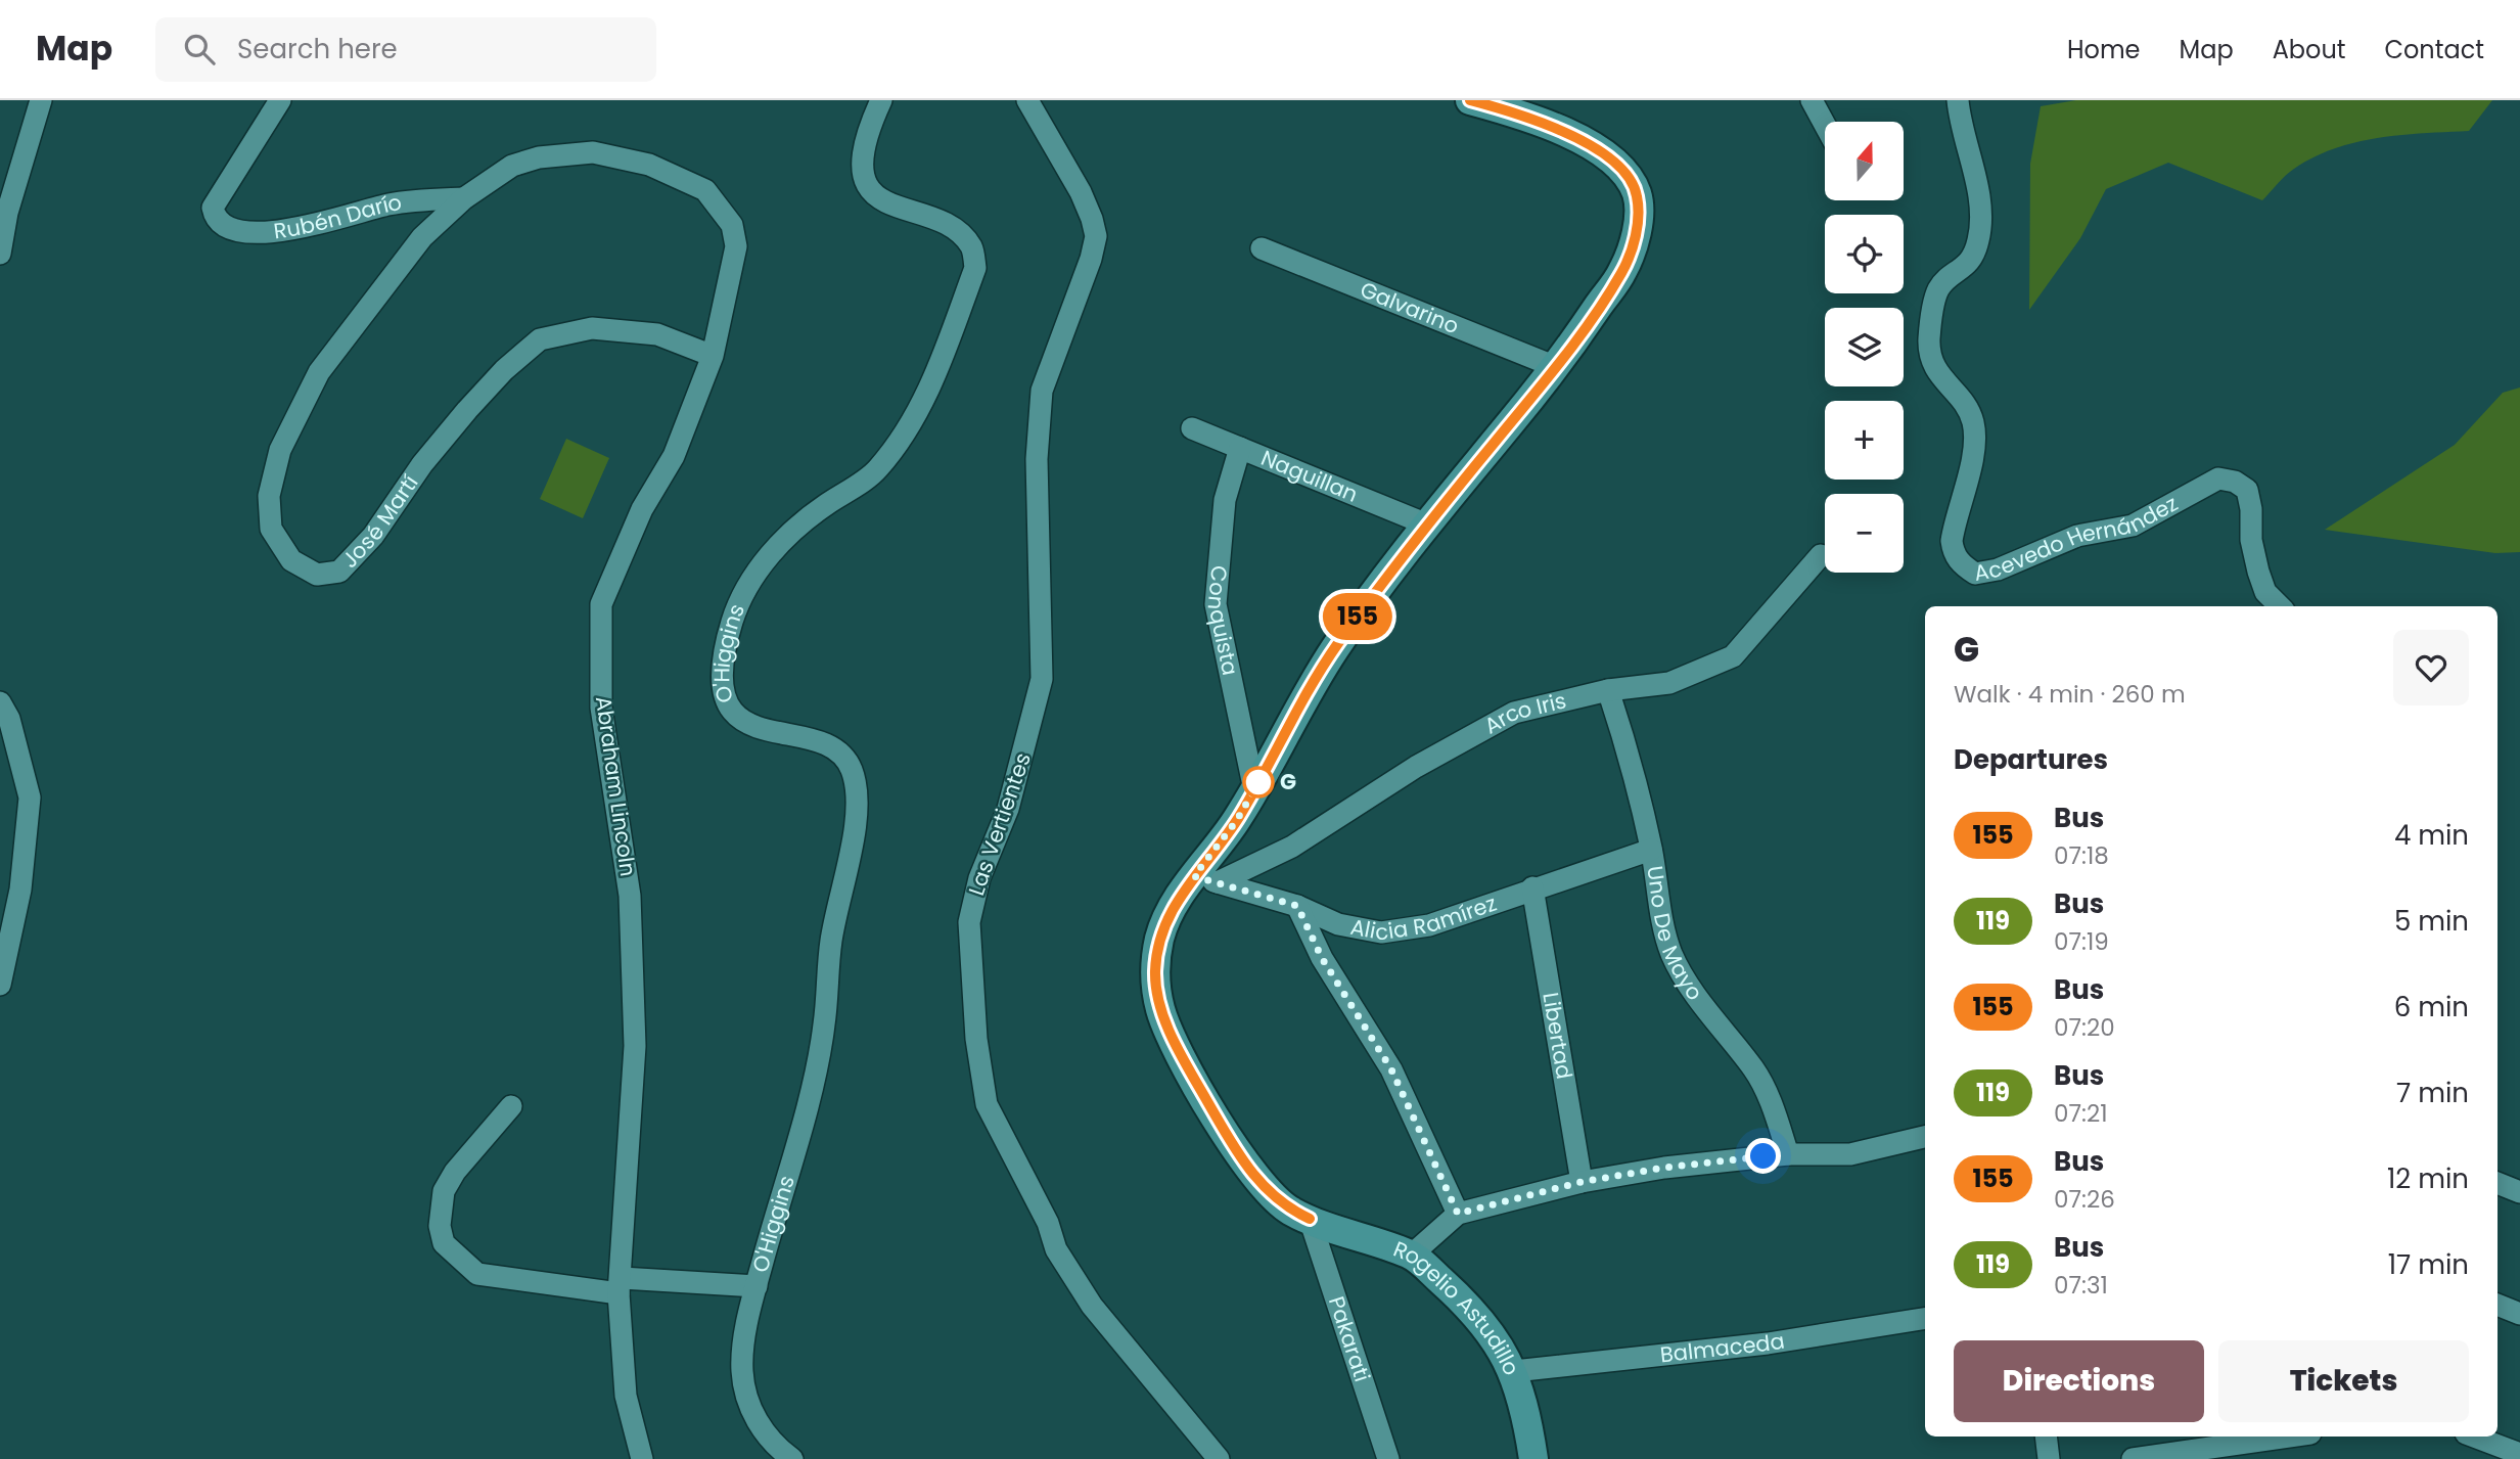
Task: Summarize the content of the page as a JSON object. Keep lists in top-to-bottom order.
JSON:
{
  "streets": {
    "street": [
      "Rubén Darío",
      "Galvarino",
      "Naguillan",
      "José Martí",
      "Acevedo Hernández",
      "Conquista",
      "O'Higgins",
      "Arco Iris",
      "Abraham Lincoln",
      "Las Vertientes",
      "Alicia Ramírez",
      "Uno De Mayo",
      "Libertad",
      "Rogelio Astudillo",
      "Pakarati",
      "Balmaceda"
    ]
  },
  "crossings": [
    ["Rubén Darío", "José Martí"],
    ["Rubén Darío", "Abraham Lincoln"],
    ["Galvarino", "Rogelio Astudillo"],
    ["Naguillan", "Conquista"],
    ["Naguillan", "Rogelio Astudillo"],
    ["José Martí", "Abraham Lincoln"],
    ["Conquista", "Rogelio Astudillo"],
    ["Arco Iris", "Alicia Ramírez"],
    ["Arco Iris", "Uno De Mayo"],
    ["Arco Iris", "Rogelio Astudillo"],
    ["Alicia Ramírez", "Uno De Mayo"],
    ["Alicia Ramírez", "Libertad"],
    ["Alicia Ramírez", "Rogelio Astudillo"],
    ["Rogelio Astudillo", "Pakarati"],
    ["Rogelio Astudillo", "Balmaceda"]
  ],
  "places": ["G"],
  "lines": ["bus line 155"],
  "north": "top",
  "page": {
    "header": "Map",
    "search": "Search here",
    "nav": [
      "Home",
      "Map",
      "About",
      "Contact"
    ],
    "on_map": "155",
    "map_buttons": ["+", "−"],
    "heading": [
      ["G", "Walk · 4 min · 260 m"],
      "Departures"
    ],
    "list": [
      {
        "mark": "155",
        "name": "Bus",
        "note": "07:18",
        "value": "4 min"
      },
      {
        "mark": "119",
        "name": "Bus",
        "note": "07:19",
        "value": "5 min"
      },
      {
        "mark": "155",
        "name": "Bus",
        "note": "07:20",
        "value": "6 min"
      },
      {
        "mark": "119",
        "name": "Bus",
        "note": "07:21",
        "value": "7 min"
      },
      {
        "mark": "155",
        "name": "Bus",
        "note": "07:26",
        "value": "12 min"
      },
      {
        "mark": "119",
        "name": "Bus",
        "note": "07:31",
        "value": "17 min"
      }
    ],
    "buttons": ["Directions", "Tickets"]
  }
}
